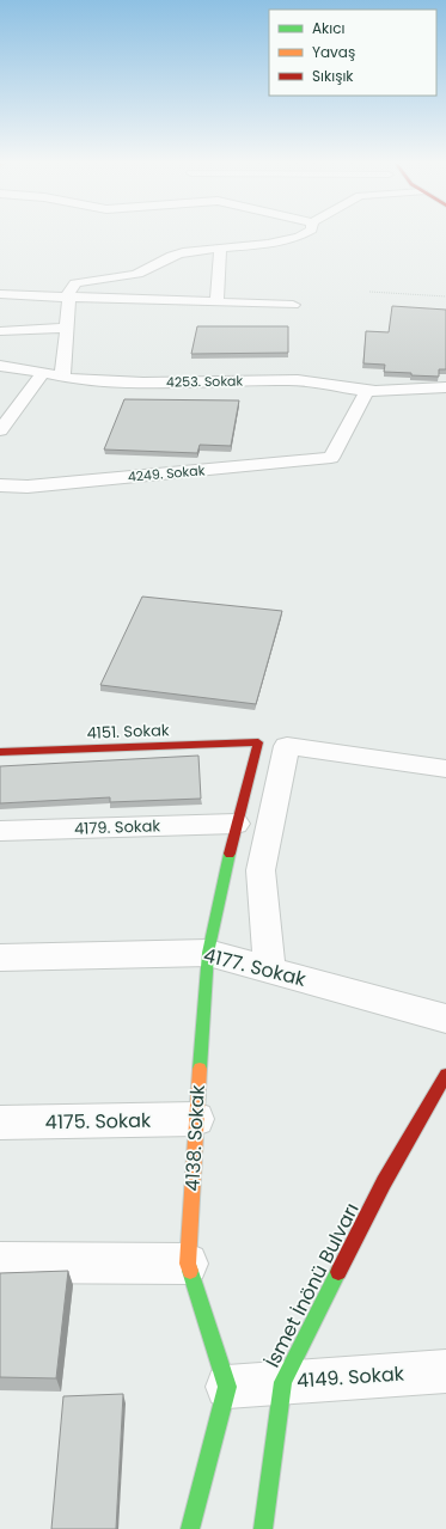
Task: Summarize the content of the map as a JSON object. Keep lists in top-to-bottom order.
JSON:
{
  "streets": {
    "street": [
      "4253. Sokak",
      "4249. Sokak",
      "4151. Sokak",
      "4179. Sokak",
      "4177. Sokak",
      "4175. Sokak",
      "4138. Sokak",
      "İsmet İnönü Bulvarı",
      "4149. Sokak"
    ]
  },
  "crossings": [
    ["4253. Sokak", "4249. Sokak"],
    ["4151. Sokak", "4138. Sokak"],
    ["4179. Sokak", "4138. Sokak"],
    ["4177. Sokak", "4138. Sokak"],
    ["4175. Sokak", "4138. Sokak"],
    ["4138. Sokak", "4149. Sokak"],
    ["İsmet İnönü Bulvarı", "4149. Sokak"]
  ],
  "legend": ["Akıcı", "Yavaş", "Sıkışık"]
}
